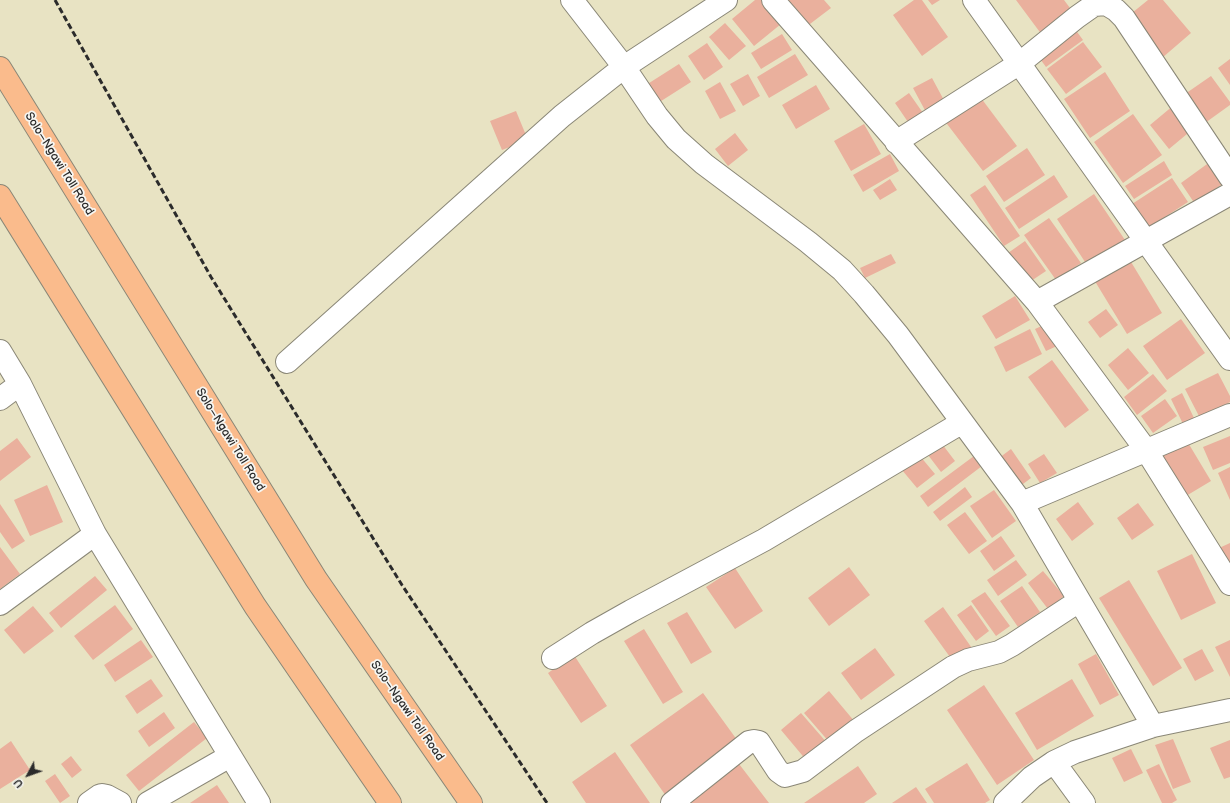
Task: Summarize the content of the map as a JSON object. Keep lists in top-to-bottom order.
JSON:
{
  "streets": {
    "highway": ["Solo–Ngawi Toll Road"]
  },
  "north": "bottom left"
}
